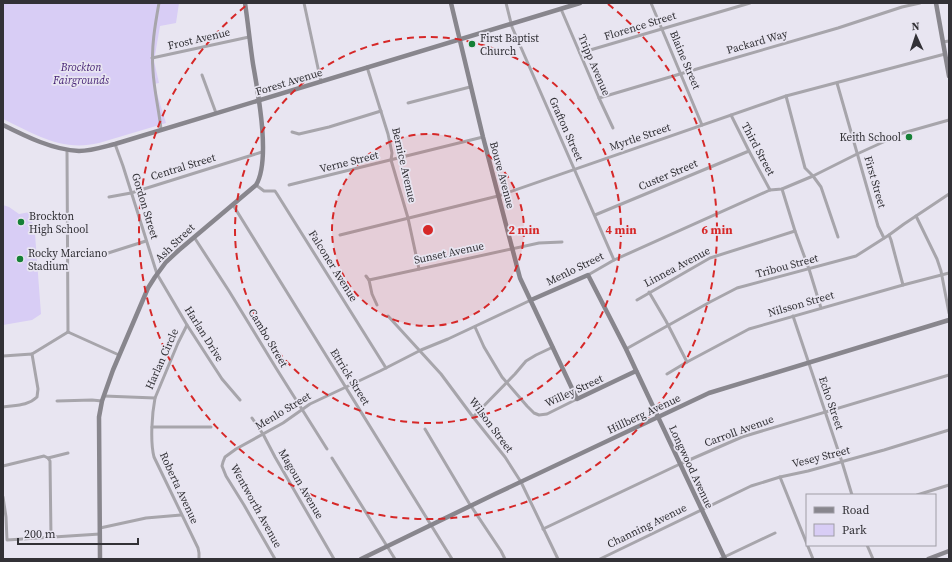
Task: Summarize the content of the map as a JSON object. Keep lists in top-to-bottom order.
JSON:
{
  "streets": {
    "street": [
      "Florence Street",
      "Frost Avenue",
      "Packard Way",
      "Blaine Street",
      "Tripp Avenue",
      "Forest Avenue",
      "Grafton Street",
      "Myrtle Street",
      "Third Street",
      "Verne Street",
      "Bernice Avenue",
      "Central Street",
      "Bouve Avenue",
      "Custer Street",
      "First Street",
      "Gordon Street",
      "Ash Street",
      "Sunset Avenue",
      "Falconer Avenue",
      "Tribou Street",
      "Linnea Avenue",
      "Menlo Street",
      "Nilsson Street",
      "Harlan Drive",
      "Cambo Street",
      "Harlan Circle",
      "Ettrick Street",
      "Willey Street",
      "Echo Street",
      "Hillberg Avenue",
      "Wilson Street",
      "Carroll Avenue",
      "Vesey Street",
      "Longwood Avenue",
      "Magoun Avenue",
      "Roberta Avenue",
      "Wentworth Avenue",
      "Channing Avenue"
    ]
  },
  "crossings": [
    ["Florence Street", "Blaine Street"],
    ["Florence Street", "Tripp Avenue"],
    ["Packard Way", "Blaine Street"],
    ["Packard Way", "Tripp Avenue"],
    ["Blaine Street", "Myrtle Street"],
    ["Tripp Avenue", "Forest Avenue"],
    ["Forest Avenue", "Grafton Street"],
    ["Forest Avenue", "Bernice Avenue"],
    ["Forest Avenue", "Bouve Avenue"],
    ["Forest Avenue", "Gordon Street"],
    ["Grafton Street", "Myrtle Street"],
    ["Grafton Street", "Custer Street"],
    ["Grafton Street", "Menlo Street"],
    ["Myrtle Street", "Third Street"],
    ["Myrtle Street", "Bernice Avenue"],
    ["Myrtle Street", "Bouve Avenue"],
    ["Myrtle Street", "First Street"],
    ["Third Street", "Custer Street"],
    ["Third Street", "Menlo Street"],
    ["Verne Street", "Bernice Avenue"],
    ["Verne Street", "Bouve Avenue"],
    ["Bernice Avenue", "Sunset Avenue"],
    ["Central Street", "Gordon Street"],
    ["Bouve Avenue", "Sunset Avenue"],
    ["Bouve Avenue", "Menlo Street"],
    ["Bouve Avenue", "Willey Street"],
    ["First Street", "Tribou Street"],
    ["First Street", "Menlo Street"],
    ["Gordon Street", "Ash Street"],
    ["Gordon Street", "Harlan Drive"],
    ["Ash Street", "Falconer Avenue"],
    ["Ash Street", "Harlan Drive"],
    ["Ash Street", "Cambo Street"],
    ["Ash Street", "Harlan Circle"],
    ["Ash Street", "Ettrick Street"],
    ["Falconer Avenue", "Menlo Street"],
    ["Tribou Street", "Longwood Avenue"],
    ["Menlo Street", "Cambo Street"],
    ["Menlo Street", "Ettrick Street"],
    ["Menlo Street", "Wilson Street"],
    ["Menlo Street", "Longwood Avenue"],
    ["Menlo Street", "Magoun Avenue"],
    ["Menlo Street", "Wentworth Avenue"],
    ["Nilsson Street", "Echo Street"],
    ["Harlan Drive", "Harlan Circle"],
    ["Harlan Circle", "Roberta Avenue"],
    ["Ettrick Street", "Hillberg Avenue"],
    ["Willey Street", "Longwood Avenue"],
    ["Echo Street", "Hillberg Avenue"],
    ["Echo Street", "Carroll Avenue"],
    ["Echo Street", "Vesey Street"],
    ["Hillberg Avenue", "Wilson Street"],
    ["Hillberg Avenue", "Longwood Avenue"],
    ["Wilson Street", "Carroll Avenue"],
    ["Carroll Avenue", "Longwood Avenue"],
    ["Vesey Street", "Longwood Avenue"],
    ["Vesey Street", "Channing Avenue"],
    ["Longwood Avenue", "Channing Avenue"]
  ],
  "parks": ["Brockton Fairgrounds"],
  "places": [
    "First Baptist Church",
    "Keith School",
    "Brockton High School",
    "Rocky Marciano Stadium"
  ],
  "legend": ["Road", "Park"],
  "scale_bar": "200 m",
  "north": "top",
  "rings": ["2 min", "4 min", "6 min"]
}
